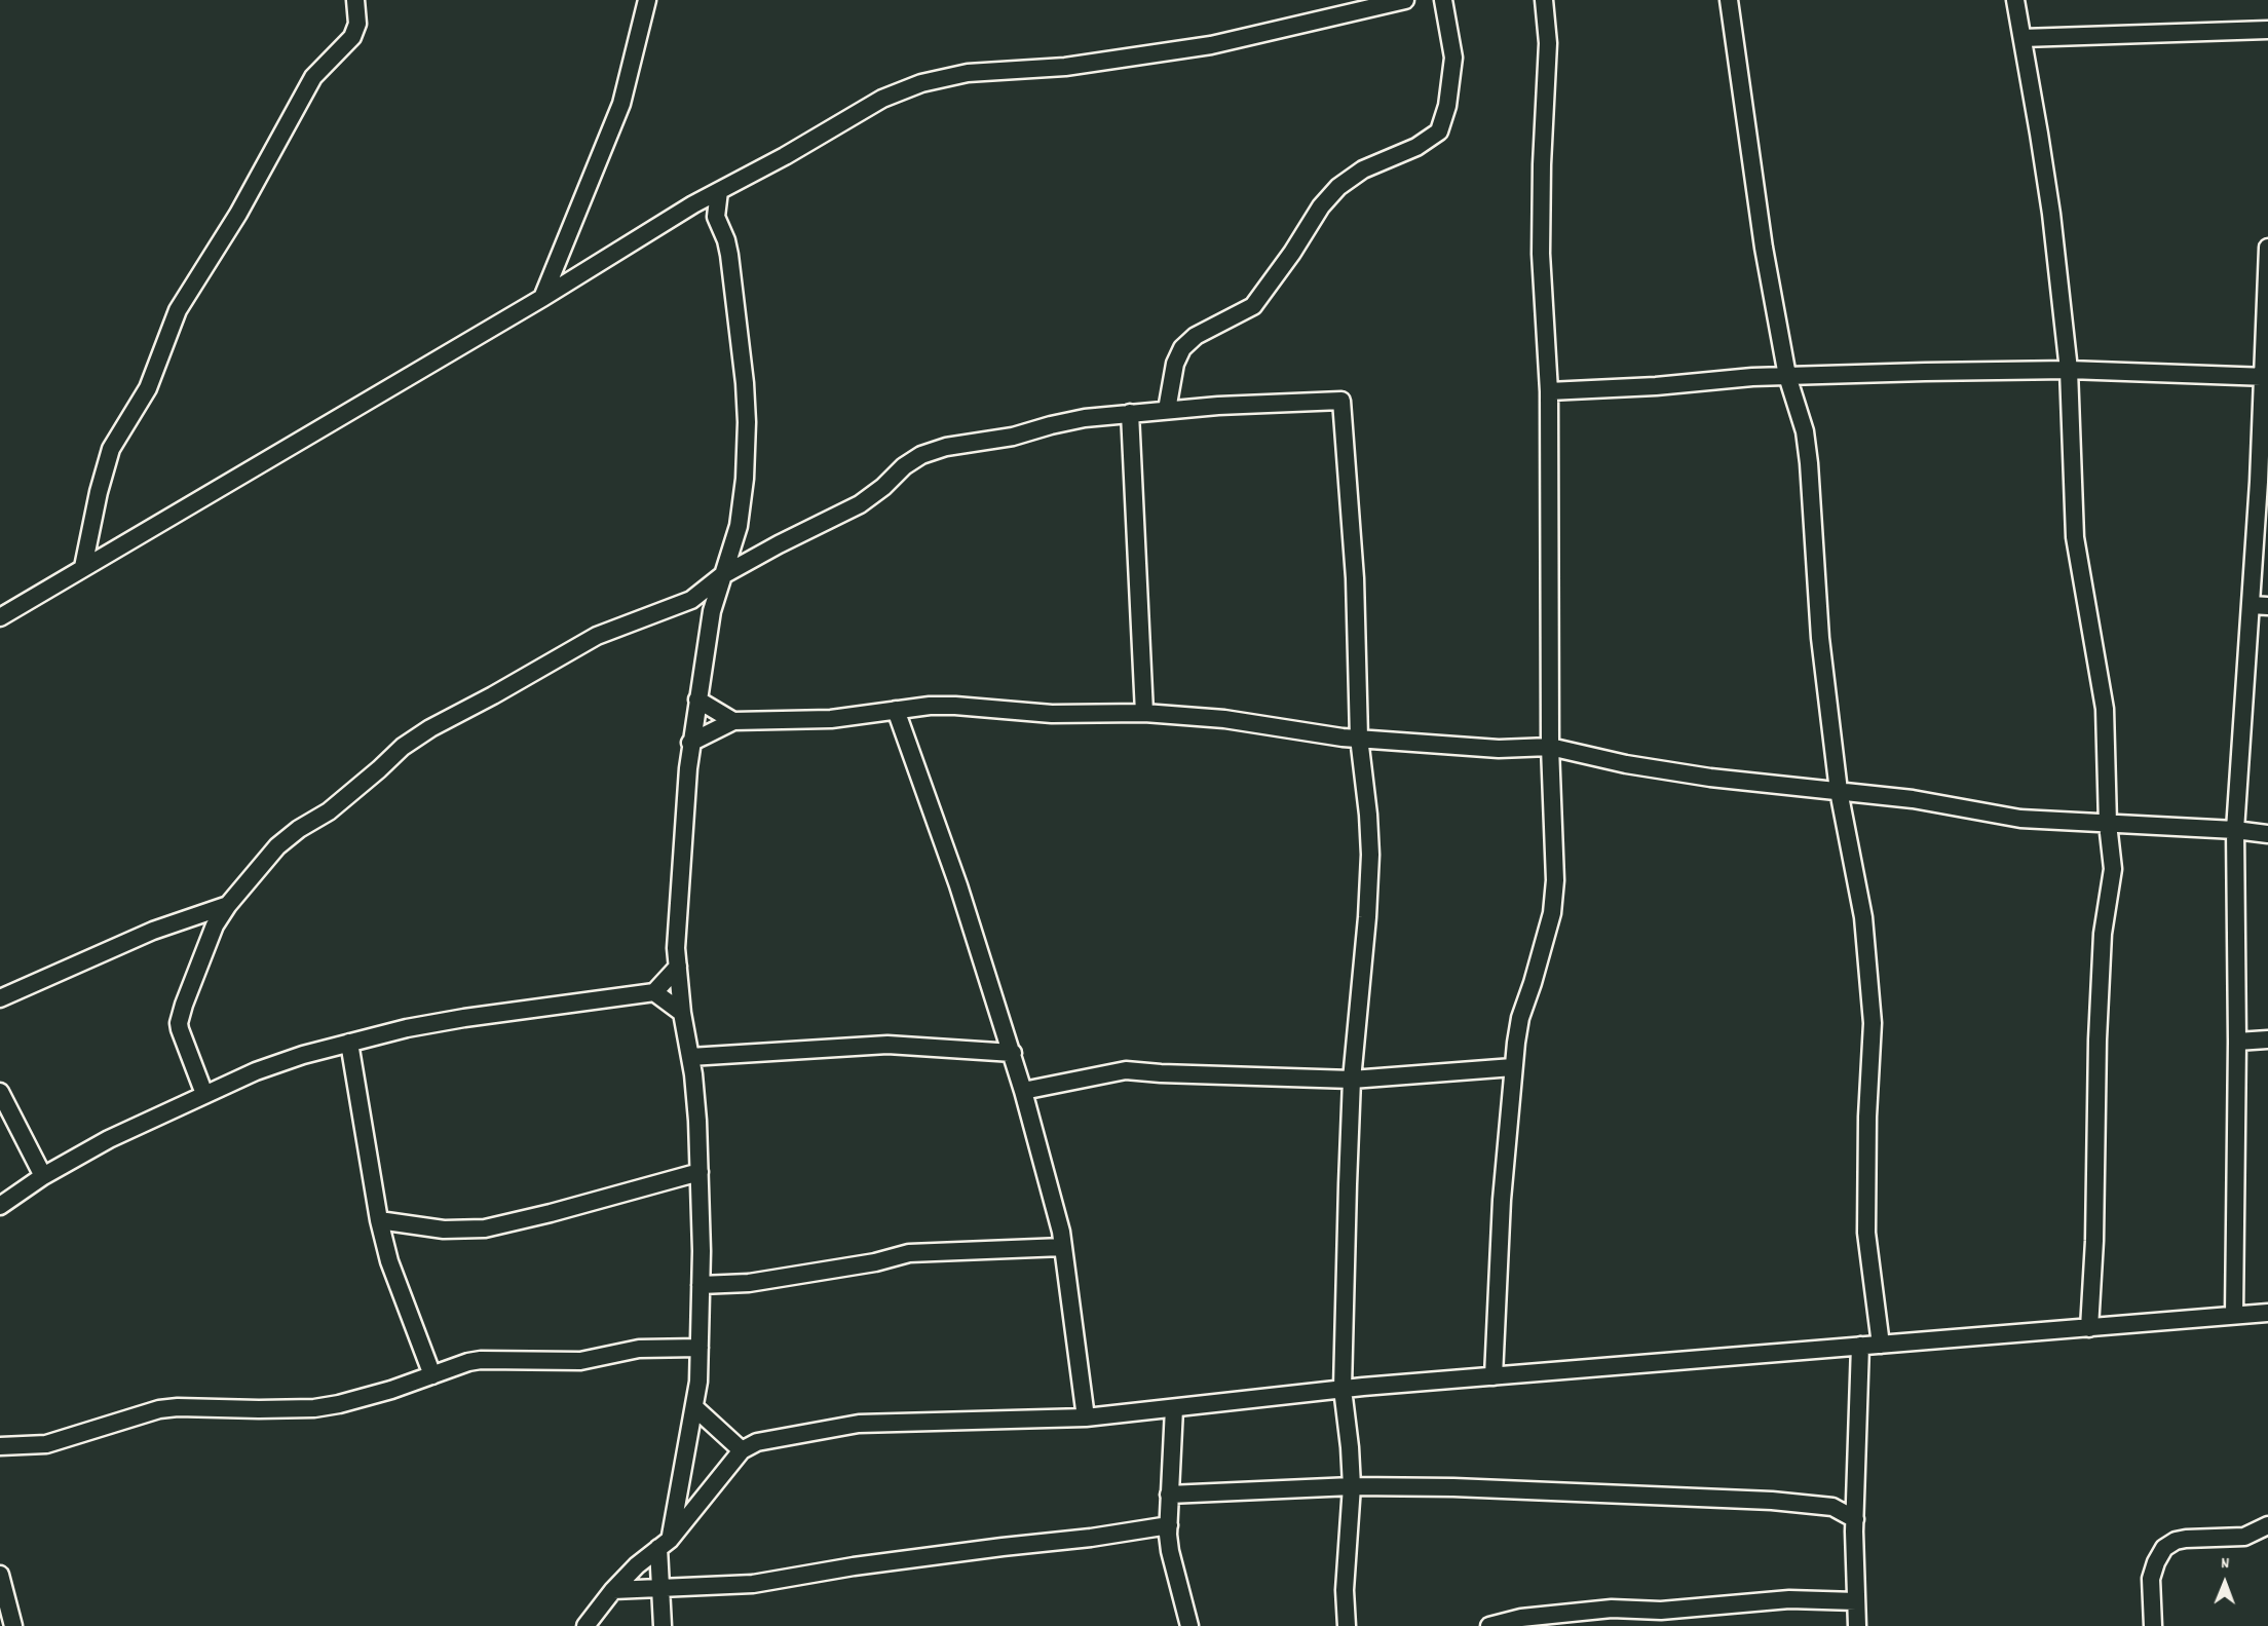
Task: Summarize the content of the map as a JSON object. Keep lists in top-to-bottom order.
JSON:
{
  "north": "top"
}
